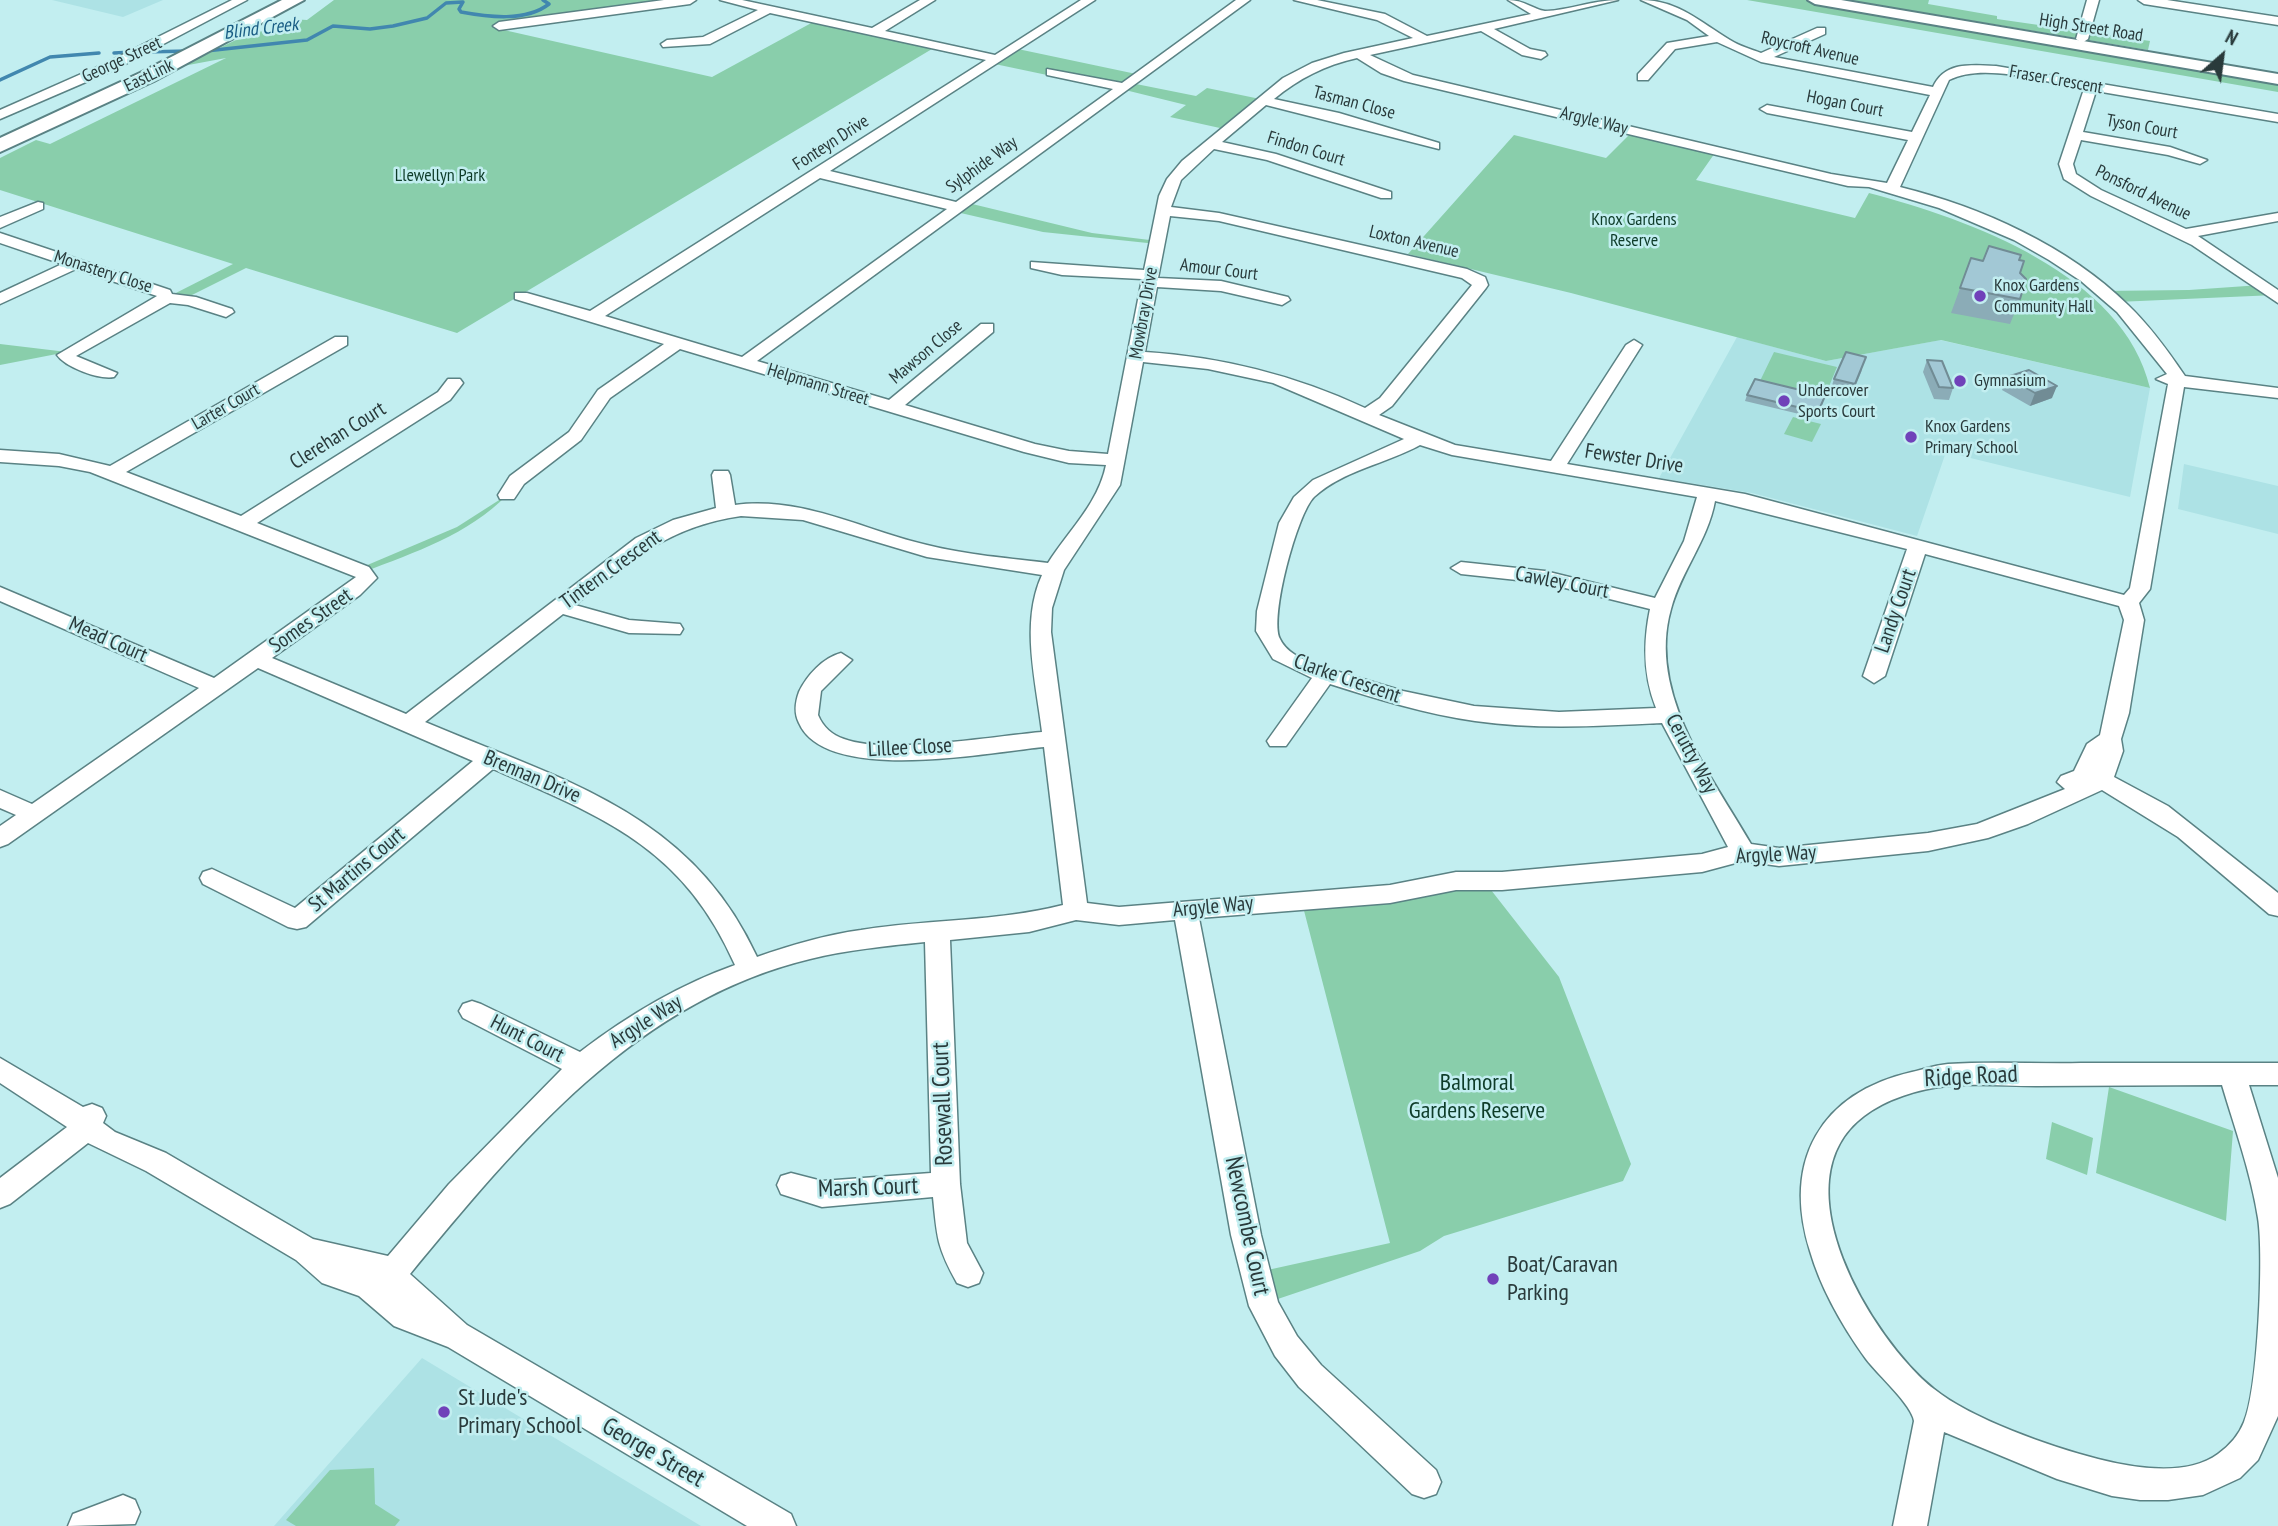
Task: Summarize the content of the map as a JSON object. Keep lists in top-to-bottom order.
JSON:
{
  "streets": {
    "highway": ["EastLink"],
    "main road": ["High Street Road"],
    "street": [
      "Roycroft Avenue",
      "George Street",
      "Fraser Crescent",
      "Tasman Close",
      "Hogan Court",
      "Argyle Way",
      "Tyson Court",
      "Fonteyn Drive",
      "Findon Court",
      "Sylphide Way",
      "Ponsford Avenue",
      "Loxton Avenue",
      "Amour Court",
      "Monastery Close",
      "Mowbray Drive",
      "Mawson Close",
      "Helpmann Street",
      "Larter Court",
      "Clerehan Court",
      "Fewster Drive",
      "Tintern Crescent",
      "Cawley Court",
      "Landy Court",
      "Somes Street",
      "Mead Court",
      "Clarke Crescent",
      "Lillee Close",
      "Cerutty Way",
      "Brennan Drive",
      "St Martins Court",
      "Hunt Court",
      "Ridge Road",
      "Rosewall Court",
      "Marsh Court",
      "Newcombe Court"
    ]
  },
  "crossings": [
    ["Roycroft Avenue", "Fraser Crescent"],
    ["George Street", "Argyle Way"],
    ["Fraser Crescent", "Hogan Court"],
    ["Fraser Crescent", "Argyle Way"],
    ["Fraser Crescent", "Ponsford Avenue"],
    ["Tasman Close", "Mowbray Drive"],
    ["Argyle Way", "Mowbray Drive"],
    ["Argyle Way", "Fewster Drive"],
    ["Argyle Way", "Cerutty Way"],
    ["Argyle Way", "Brennan Drive"],
    ["Argyle Way", "Hunt Court"],
    ["Argyle Way", "Rosewall Court"],
    ["Argyle Way", "Newcombe Court"],
    ["Tyson Court", "Ponsford Avenue"],
    ["Fonteyn Drive", "Helpmann Street"],
    ["Findon Court", "Mowbray Drive"],
    ["Sylphide Way", "Helpmann Street"],
    ["Loxton Avenue", "Mowbray Drive"],
    ["Loxton Avenue", "Fewster Drive"],
    ["Amour Court", "Mowbray Drive"],
    ["Mowbray Drive", "Helpmann Street"],
    ["Mowbray Drive", "Fewster Drive"],
    ["Mowbray Drive", "Tintern Crescent"],
    ["Mowbray Drive", "Lillee Close"],
    ["Mawson Close", "Helpmann Street"],
    ["Larter Court", "Somes Street"],
    ["Clerehan Court", "Somes Street"],
    ["Fewster Drive", "Landy Court"],
    ["Fewster Drive", "Clarke Crescent"],
    ["Fewster Drive", "Cerutty Way"],
    ["Tintern Crescent", "Brennan Drive"],
    ["Cawley Court", "Cerutty Way"],
    ["Somes Street", "Mead Court"],
    ["Somes Street", "Brennan Drive"],
    ["Clarke Crescent", "Cerutty Way"],
    ["Brennan Drive", "St Martins Court"],
    ["Rosewall Court", "Marsh Court"]
  ],
  "water": ["Blind Creek"],
  "parks": ["Llewellyn Park", "Knox Gardens Reserve", "Balmoral Gardens Reserve"],
  "places": [
    "Knox Gardens Community Hall",
    "Gymnasium",
    "Undercover Sports Court",
    "Knox Gardens Primary School",
    "Boat/Caravan Parking",
    "St Jude's Primary School"
  ],
  "north": "top right"
}
